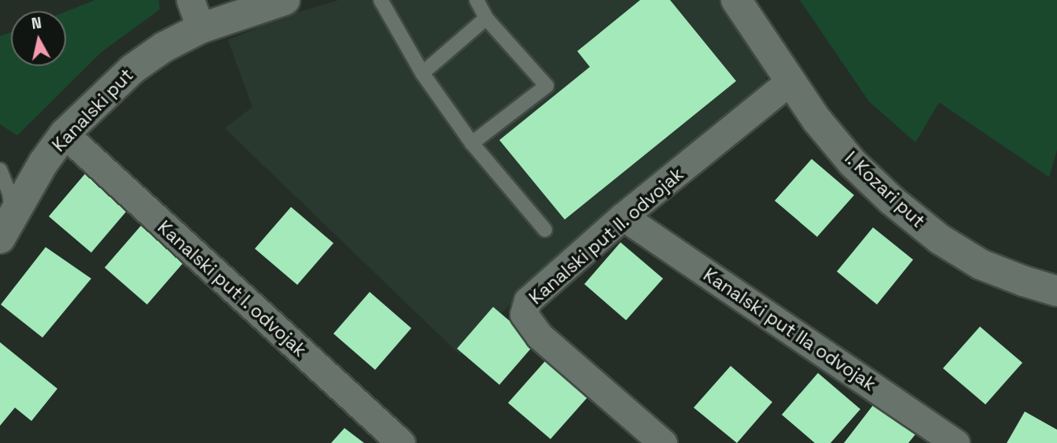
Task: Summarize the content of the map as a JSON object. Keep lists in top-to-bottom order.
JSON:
{
  "streets": {
    "street": [
      "Kanalski put",
      "I. Kozari put",
      "Kanalski put II. odvojak",
      "Kanalski put I. odvojak",
      "Kanalski put IIa odvojak"
    ]
  },
  "crossings": [
    ["Kanalski put", "Kanalski put I. odvojak"],
    ["I. Kozari put", "Kanalski put II. odvojak"],
    ["Kanalski put II. odvojak", "Kanalski put IIa odvojak"]
  ],
  "north": "top"
}
